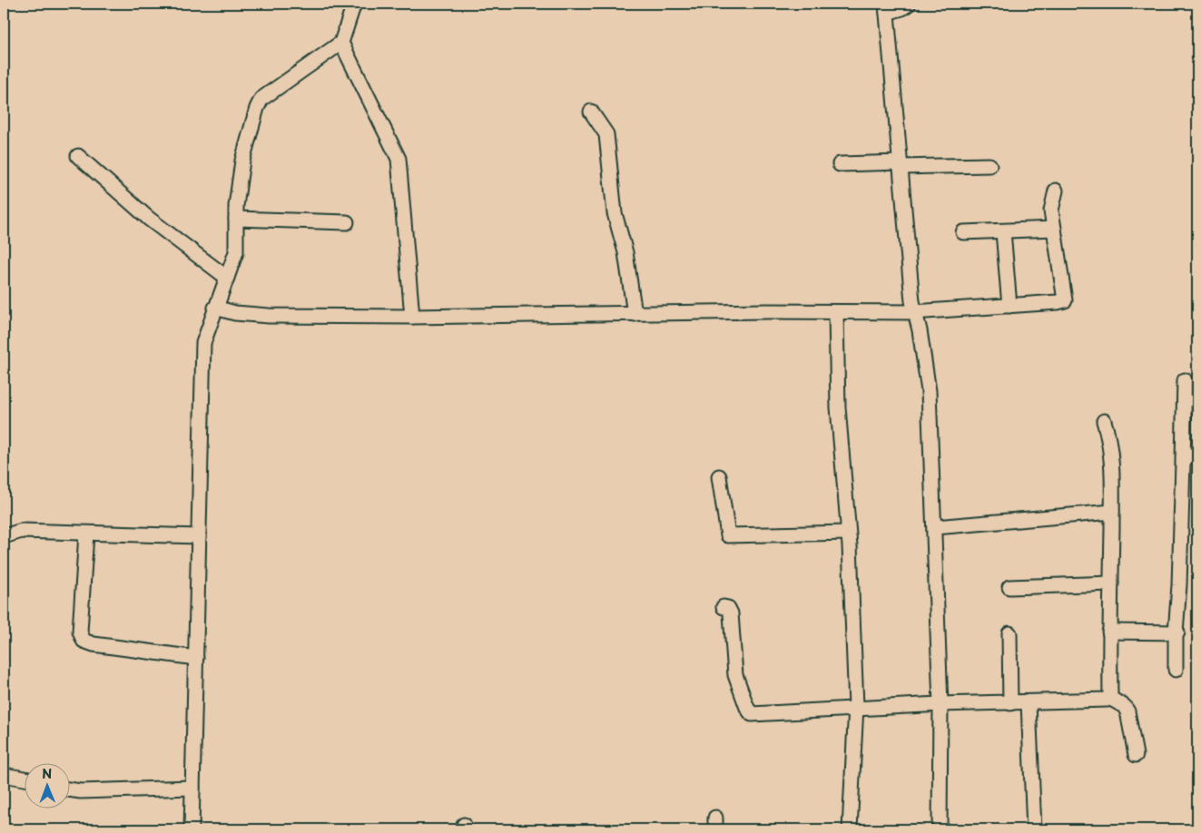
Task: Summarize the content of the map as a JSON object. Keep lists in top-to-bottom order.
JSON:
{
  "north": "top"
}
